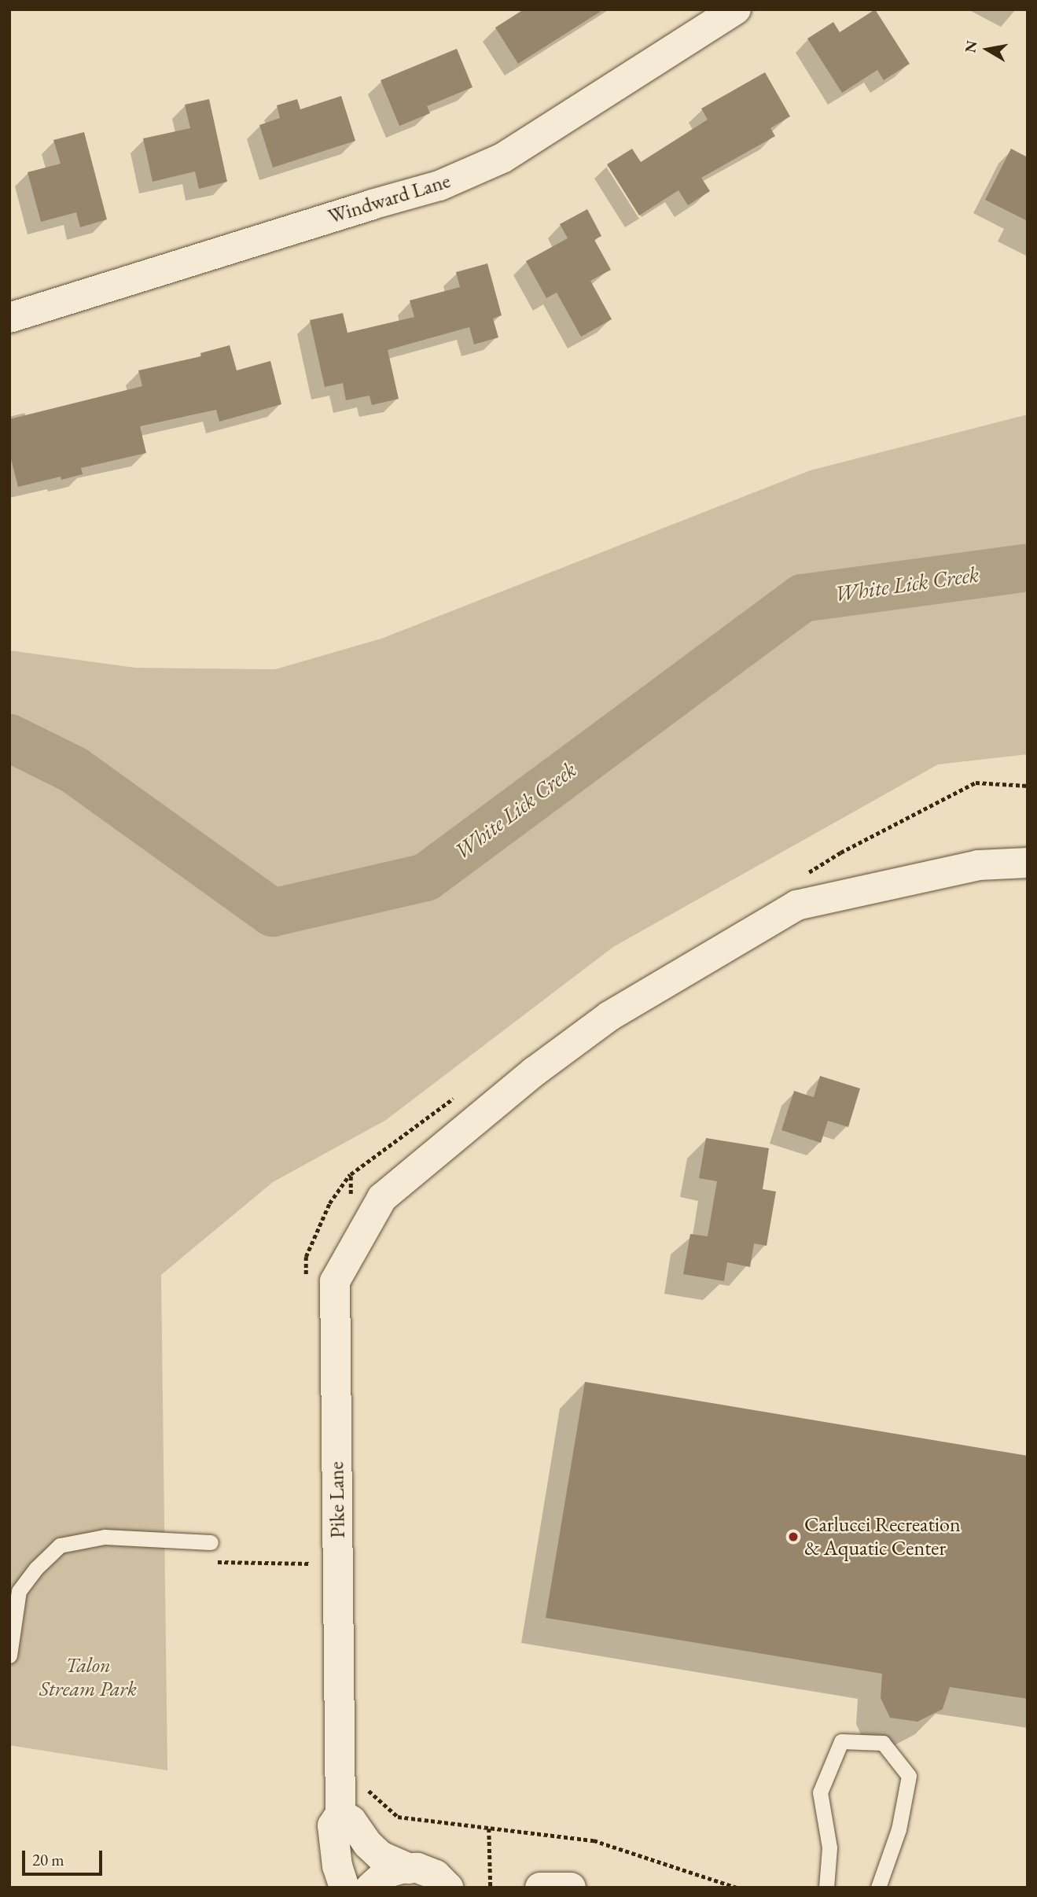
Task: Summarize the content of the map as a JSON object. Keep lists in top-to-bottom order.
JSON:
{
  "streets": {
    "street": ["Windward Lane", "Pike Lane"]
  },
  "water": ["White Lick Creek"],
  "parks": ["Talon Stream Park"],
  "places": ["Carlucci Recreation & Aquatic Center"],
  "scale_bar": "20 m",
  "north": "left"
}
